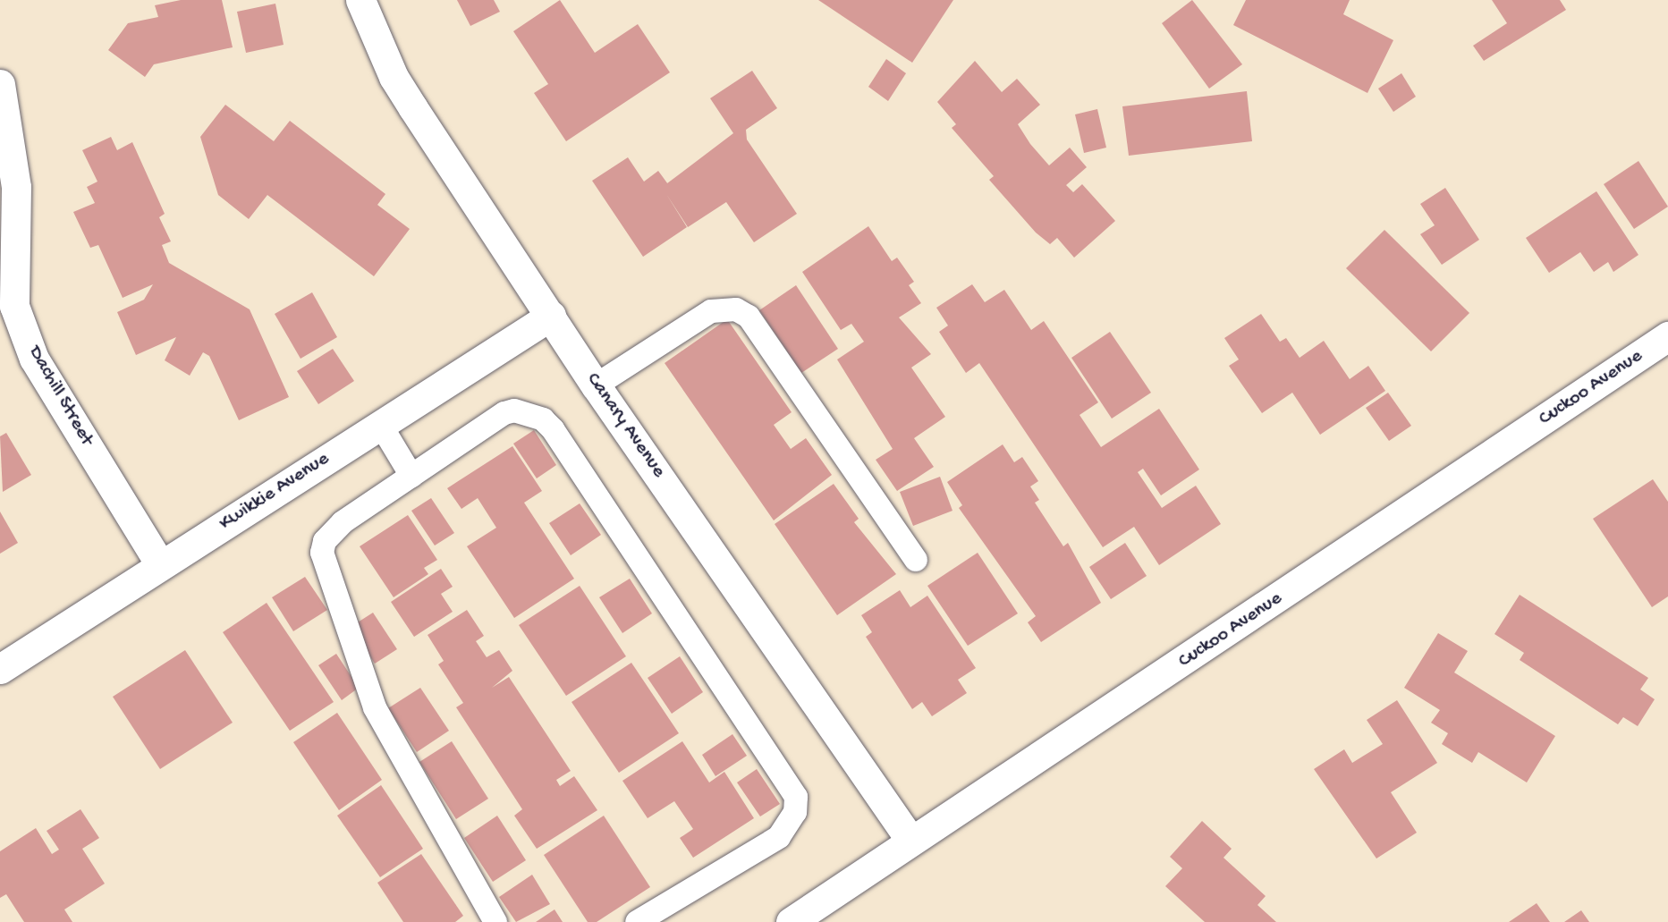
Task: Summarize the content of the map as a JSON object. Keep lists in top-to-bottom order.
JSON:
{
  "streets": {
    "street": [
      "Cuckoo Avenue",
      "Dachill Street",
      "Canary Avenue",
      "Kwikkie Avenue"
    ]
  },
  "crossings": [
    ["Cuckoo Avenue", "Canary Avenue"],
    ["Dachill Street", "Kwikkie Avenue"],
    ["Canary Avenue", "Kwikkie Avenue"]
  ]
}
